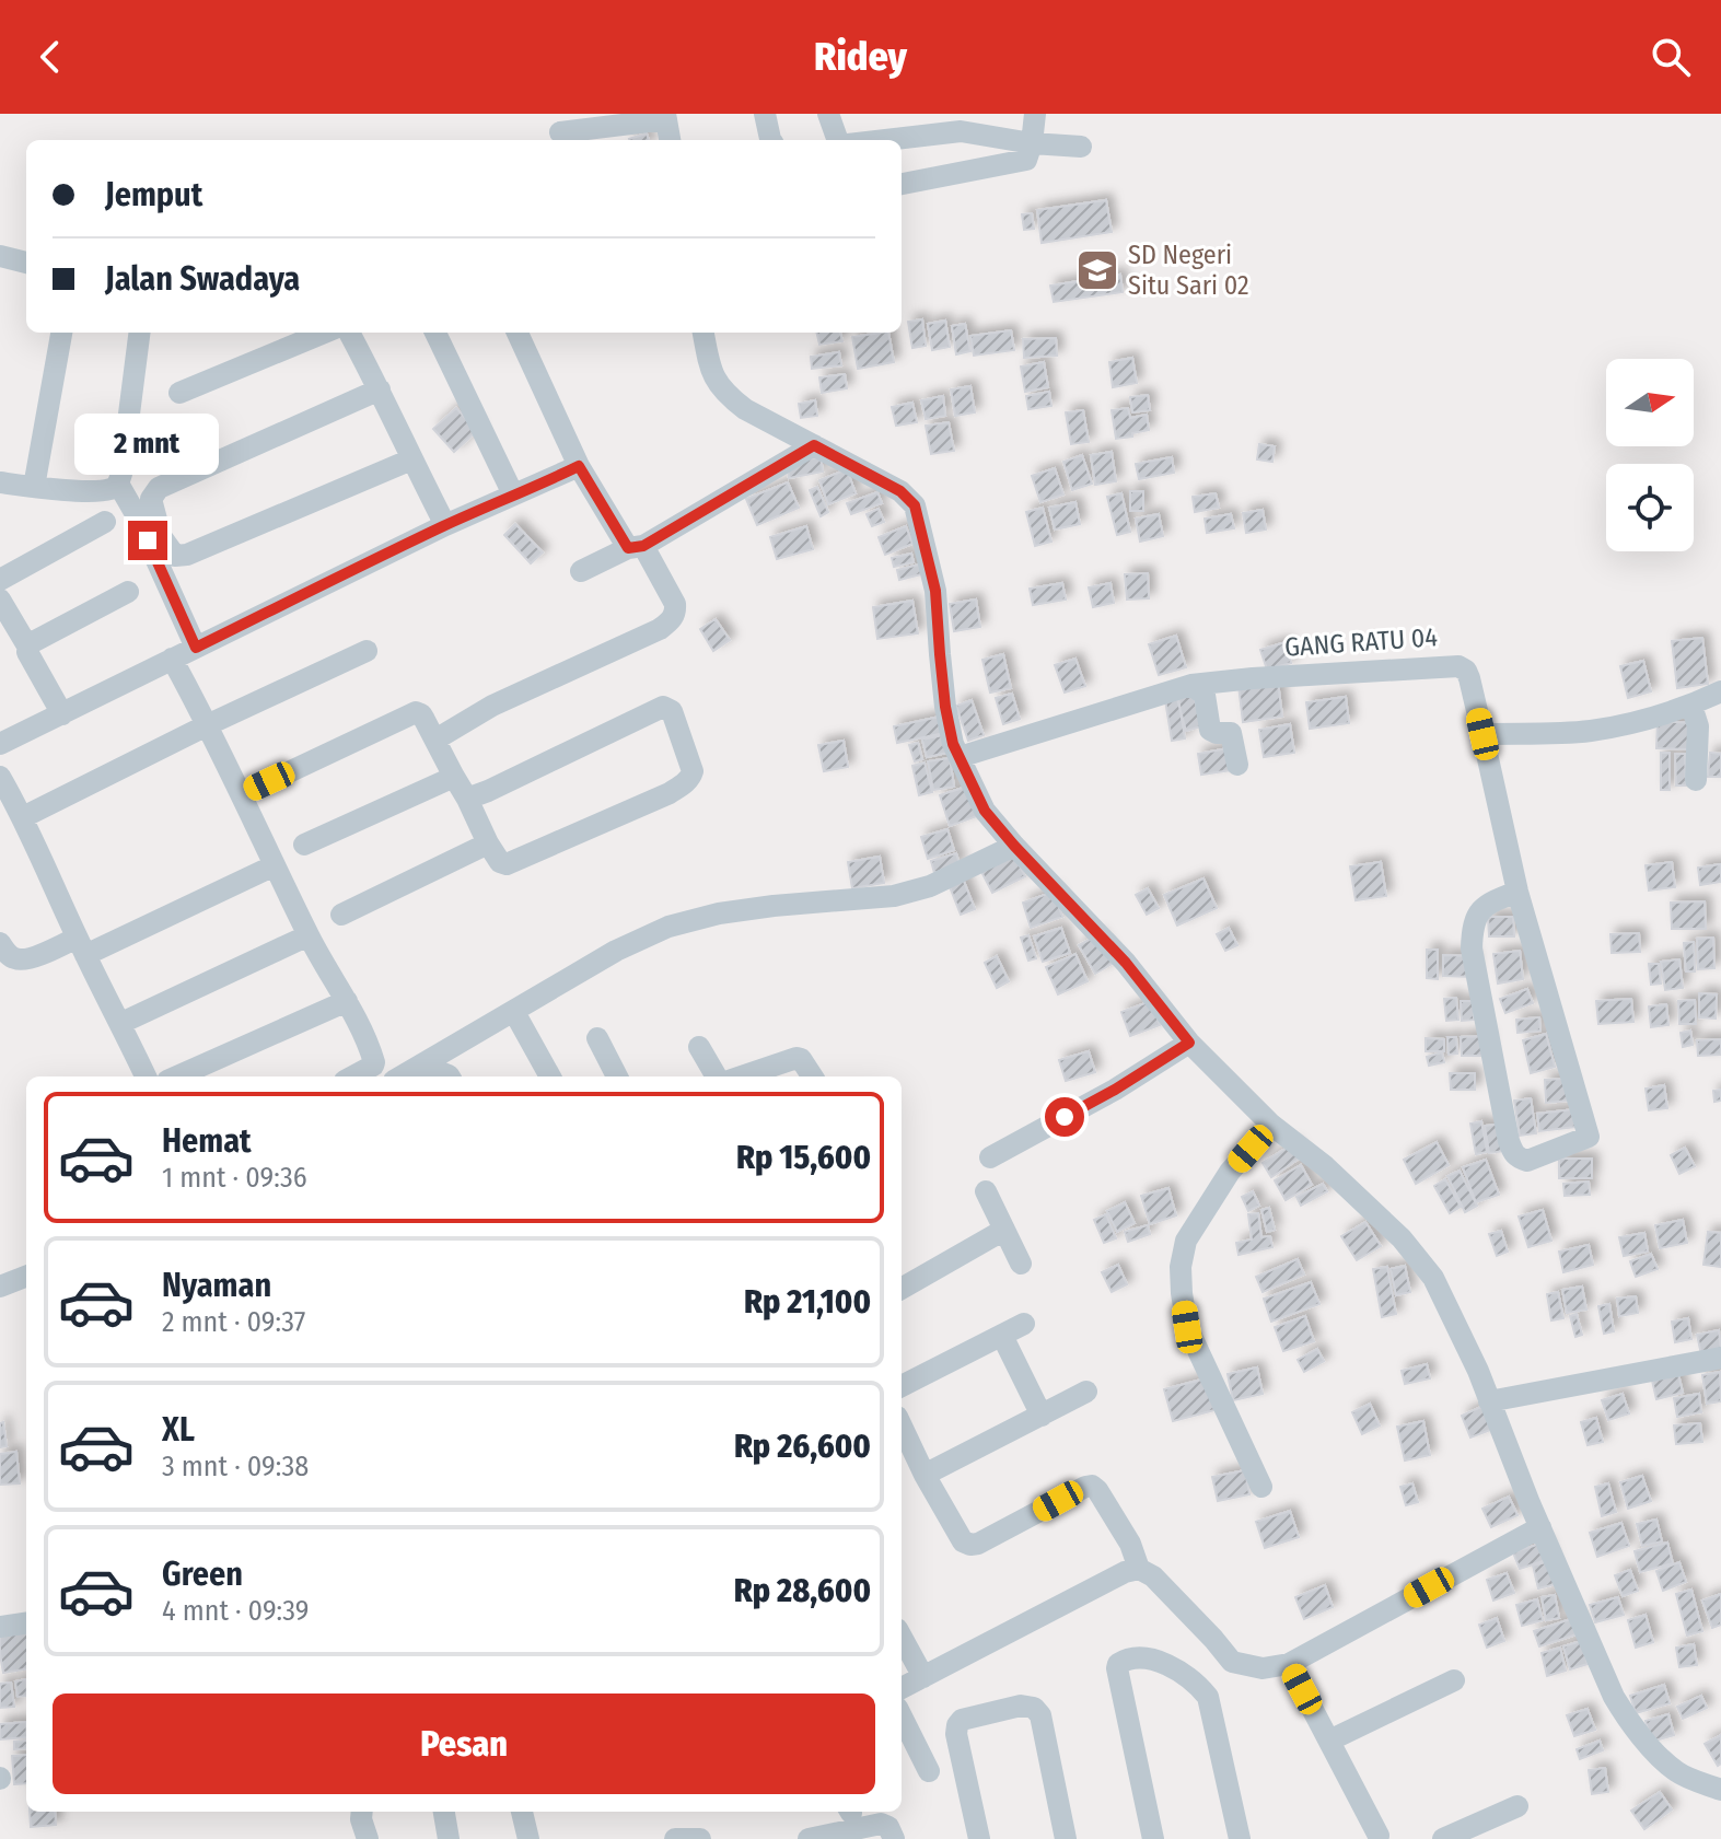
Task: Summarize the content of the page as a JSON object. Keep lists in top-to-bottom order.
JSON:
{
  "streets": {
    "street": ["GANG RATU 04"]
  },
  "places": {
    "school or university": ["SD Negeri Situ Sari 02"]
  },
  "north": "right",
  "page": {
    "header": "Ridey",
    "banner": ["Jemput", "Jalan Swadaya"],
    "bubble": "2 mnt",
    "list": [
      {
        "name": "Hemat",
        "note": "1 mnt · 09:36",
        "value": "Rp 15,600"
      },
      {
        "name": "Nyaman",
        "note": "2 mnt · 09:37",
        "value": "Rp 21,100"
      },
      {
        "name": "XL",
        "note": "3 mnt · 09:38",
        "value": "Rp 26,600"
      },
      {
        "name": "Green",
        "note": "4 mnt · 09:39",
        "value": "Rp 28,600"
      }
    ],
    "buttons": "Pesan"
  }
}
